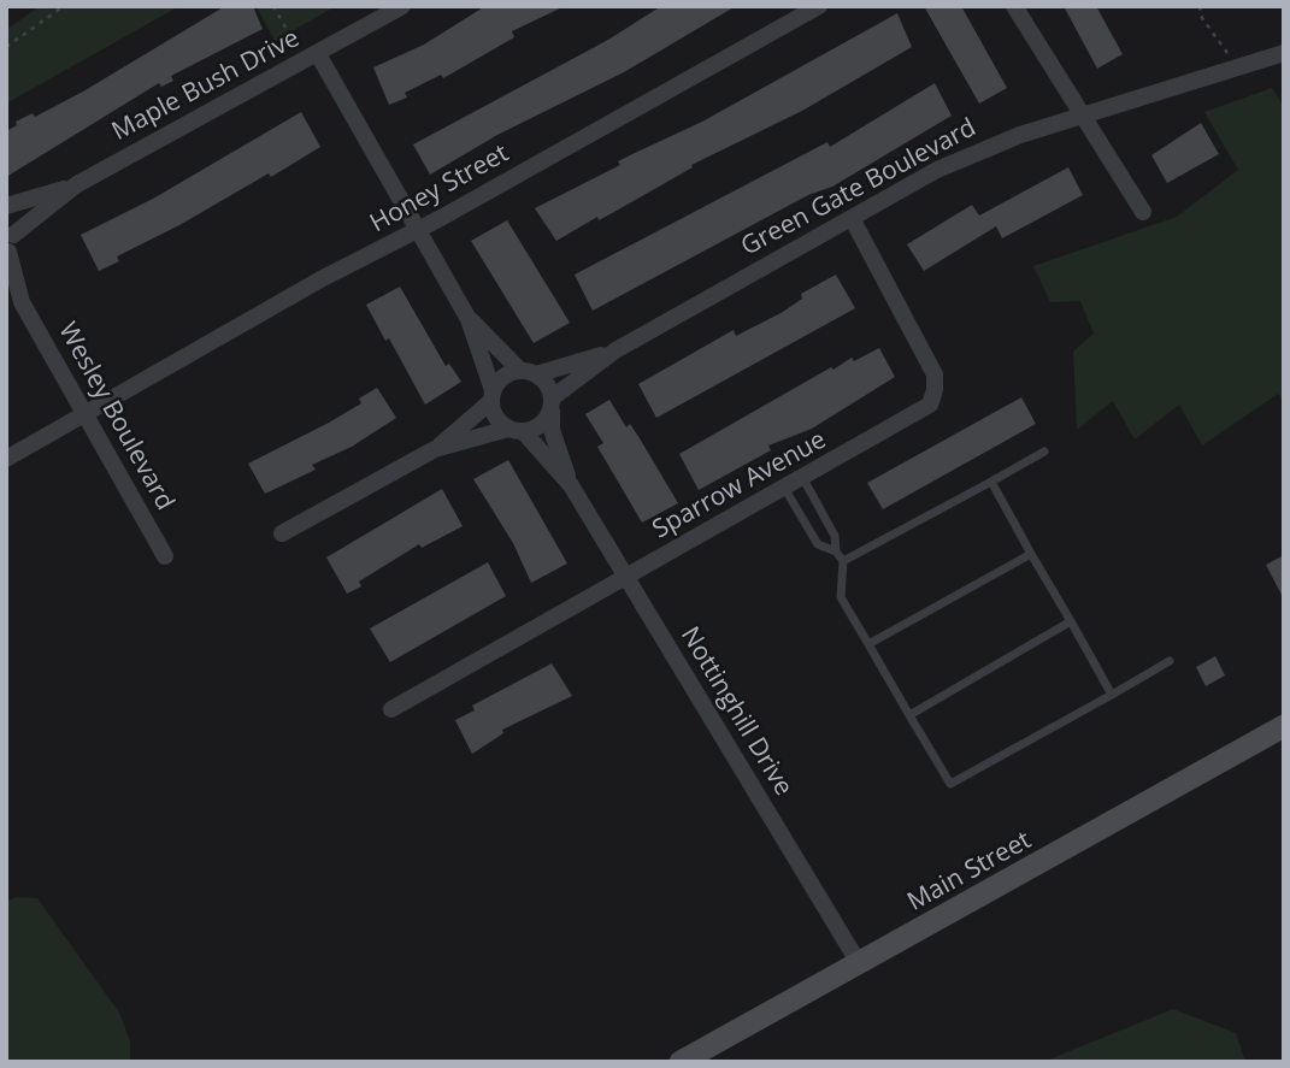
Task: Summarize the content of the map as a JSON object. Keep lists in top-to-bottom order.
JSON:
{
  "streets": {
    "main road": ["Main Street"],
    "street": [
      "Maple Bush Drive",
      "Green Gate Boulevard",
      "Honey Street",
      "Wesley Boulevard",
      "Sparrow Avenue",
      "Nottinghill Drive"
    ]
  },
  "crossings": [
    ["Maple Bush Drive", "Wesley Boulevard"],
    ["Green Gate Boulevard", "Sparrow Avenue"],
    ["Green Gate Boulevard", "Nottinghill Drive"],
    ["Honey Street", "Wesley Boulevard"],
    ["Sparrow Avenue", "Nottinghill Drive"],
    ["Nottinghill Drive", "Main Street"]
  ]
}
